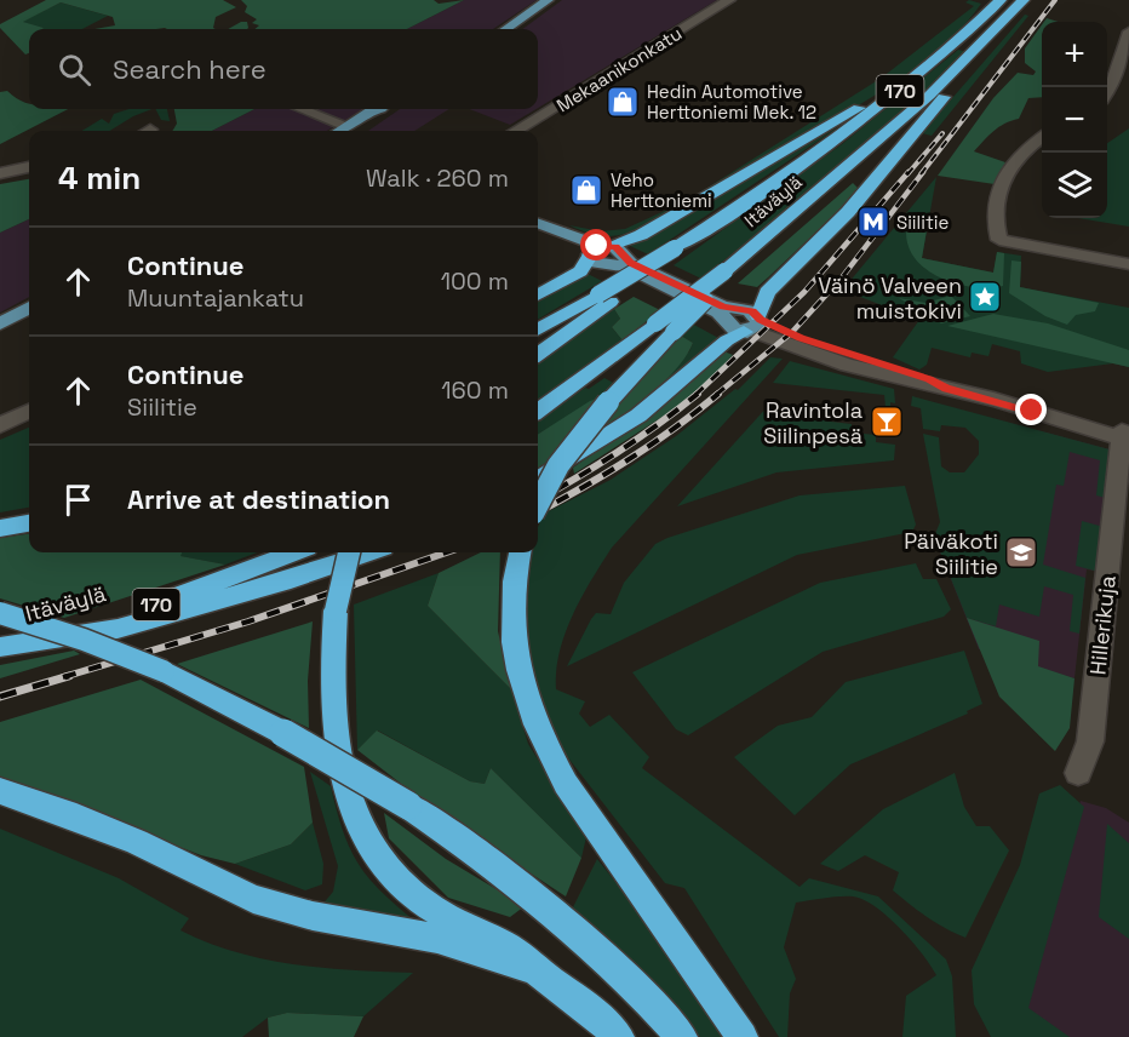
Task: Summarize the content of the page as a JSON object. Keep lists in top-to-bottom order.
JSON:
{
  "streets": {
    "highway": ["170", "Itäväylä"],
    "street": ["Mekaanikonkatu", "Hillerikuja"]
  },
  "places": {
    "shop": ["Hedin Automotive Herttoniemi Mek. 12", "Veho Herttoniemi"],
    "metro station": ["Siilitie"],
    "place": ["Väinö Valveen muistokivi"],
    "bar": ["Ravintola Siilinpesä"],
    "school or university": ["Päiväkoti Siilitie"]
  },
  "page": {
    "map_buttons": ["+", "−"],
    "search": "Search here",
    "heading": ["4 min", "Walk · 260 m"],
    "list": [
      ["Continue", "Muuntajankatu", "100 m"],
      ["Continue", "Siilitie", "160 m"],
      "Arrive at destination"
    ]
  }
}
